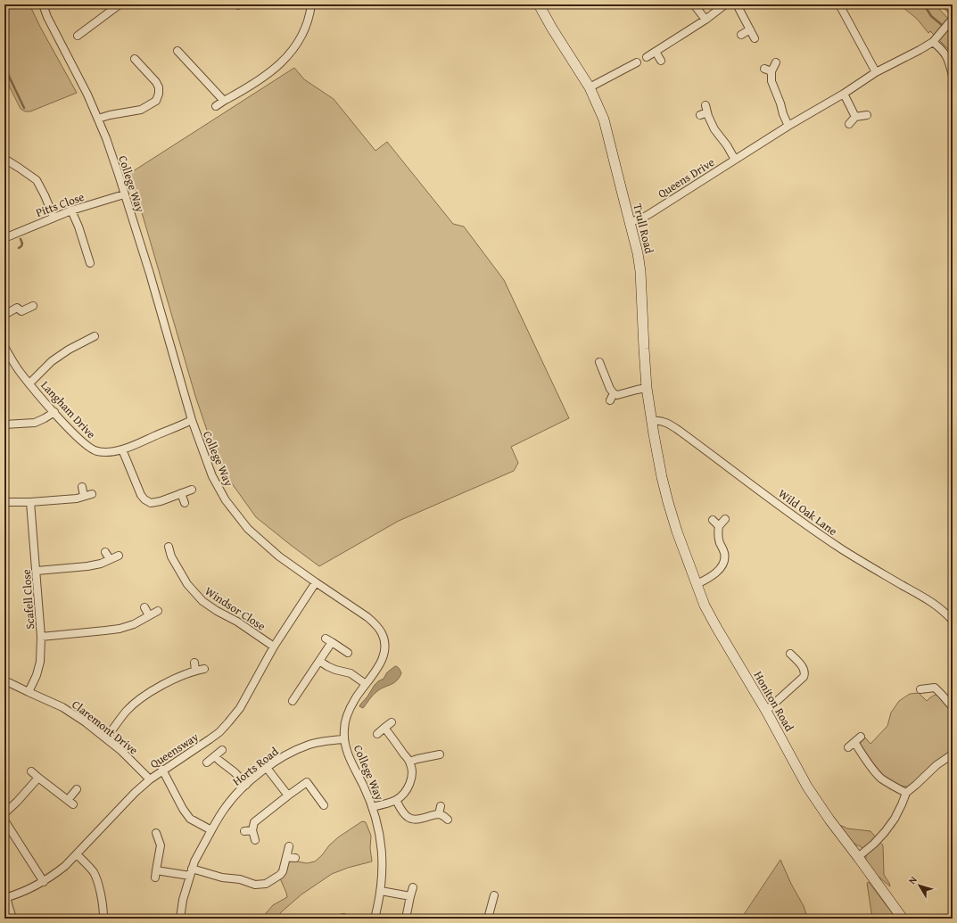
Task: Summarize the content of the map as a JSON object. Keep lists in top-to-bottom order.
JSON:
{
  "streets": {
    "street": [
      "Queens Drive",
      "College Way",
      "Pitts Close",
      "Trull Road",
      "Langham Drive",
      "Wild Oak Lane",
      "Scafell Close",
      "Windsor Close",
      "Honiton Road",
      "Claremont Drive",
      "Queensway",
      "Horts Road"
    ]
  },
  "crossings": [
    ["Queens Drive", "Trull Road"],
    ["College Way", "Pitts Close"],
    ["College Way", "Langham Drive"],
    ["College Way", "Queensway"],
    ["College Way", "Horts Road"],
    ["Trull Road", "Wild Oak Lane"],
    ["Trull Road", "Honiton Road"],
    ["Scafell Close", "Claremont Drive"],
    ["Windsor Close", "Queensway"],
    ["Claremont Drive", "Queensway"]
  ],
  "north": "top left"
}
